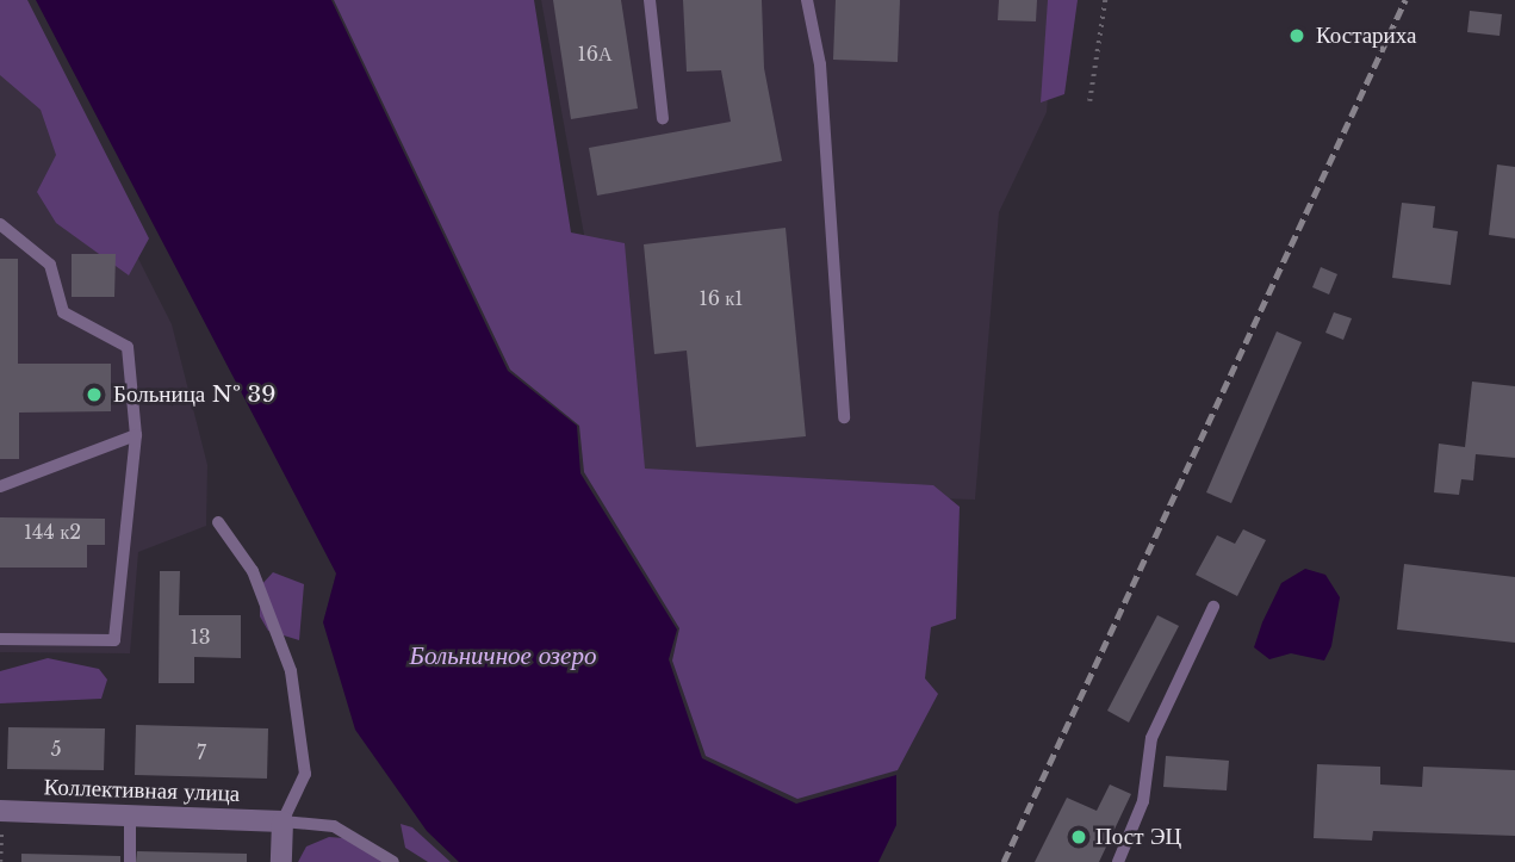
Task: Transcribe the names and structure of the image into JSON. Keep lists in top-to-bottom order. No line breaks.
{"streets":{"street":["Коллективная улица"]},"water":["Больничное озеро"],"places":["Костариха","Больница № 39","Пост ЭЦ"],"house_numbers":["16А","16 к1","144 к2","13","5","7"]}
